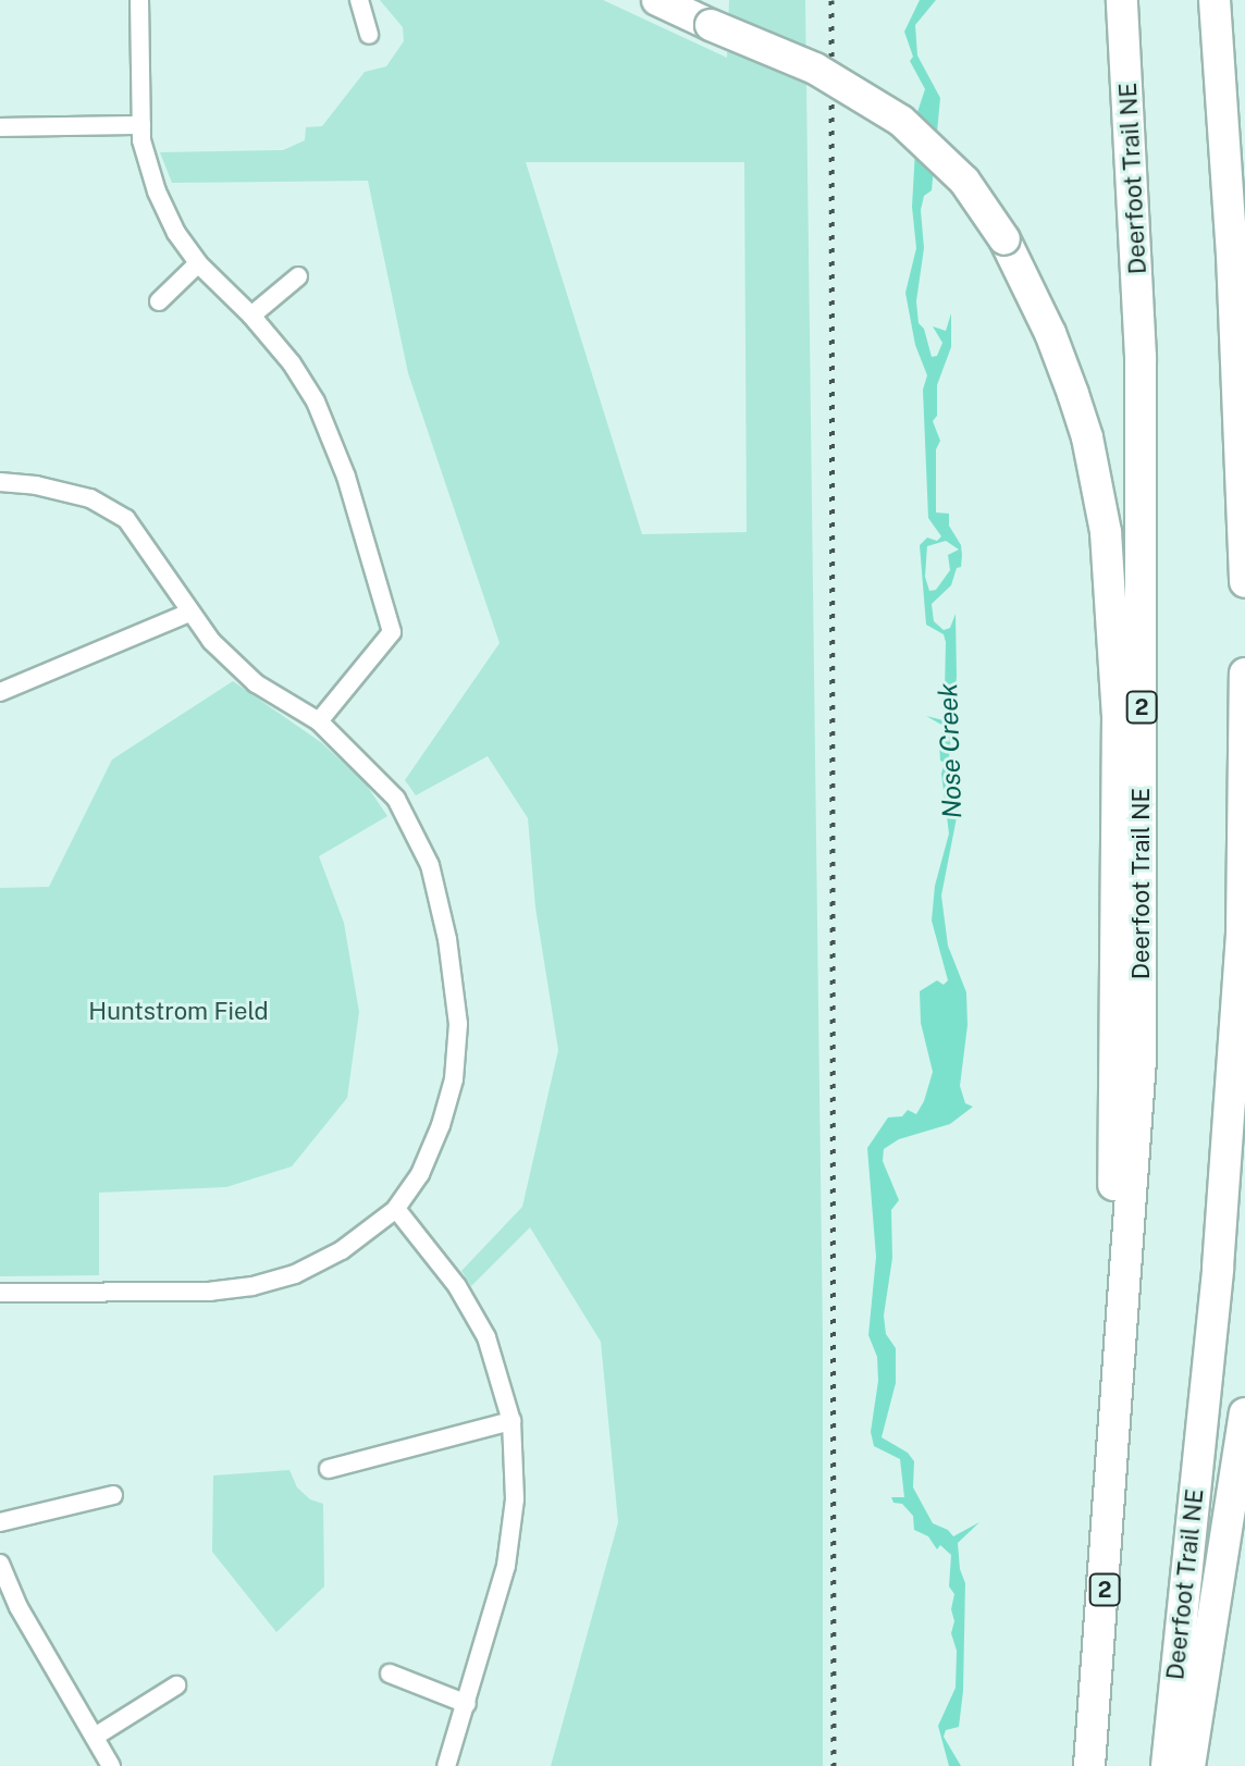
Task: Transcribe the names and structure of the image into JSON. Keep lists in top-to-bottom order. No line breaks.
{"streets":{"highway":["Deerfoot Trail NE","2"]},"water":["Nose Creek"],"parks":["Huntstrom Field"]}
